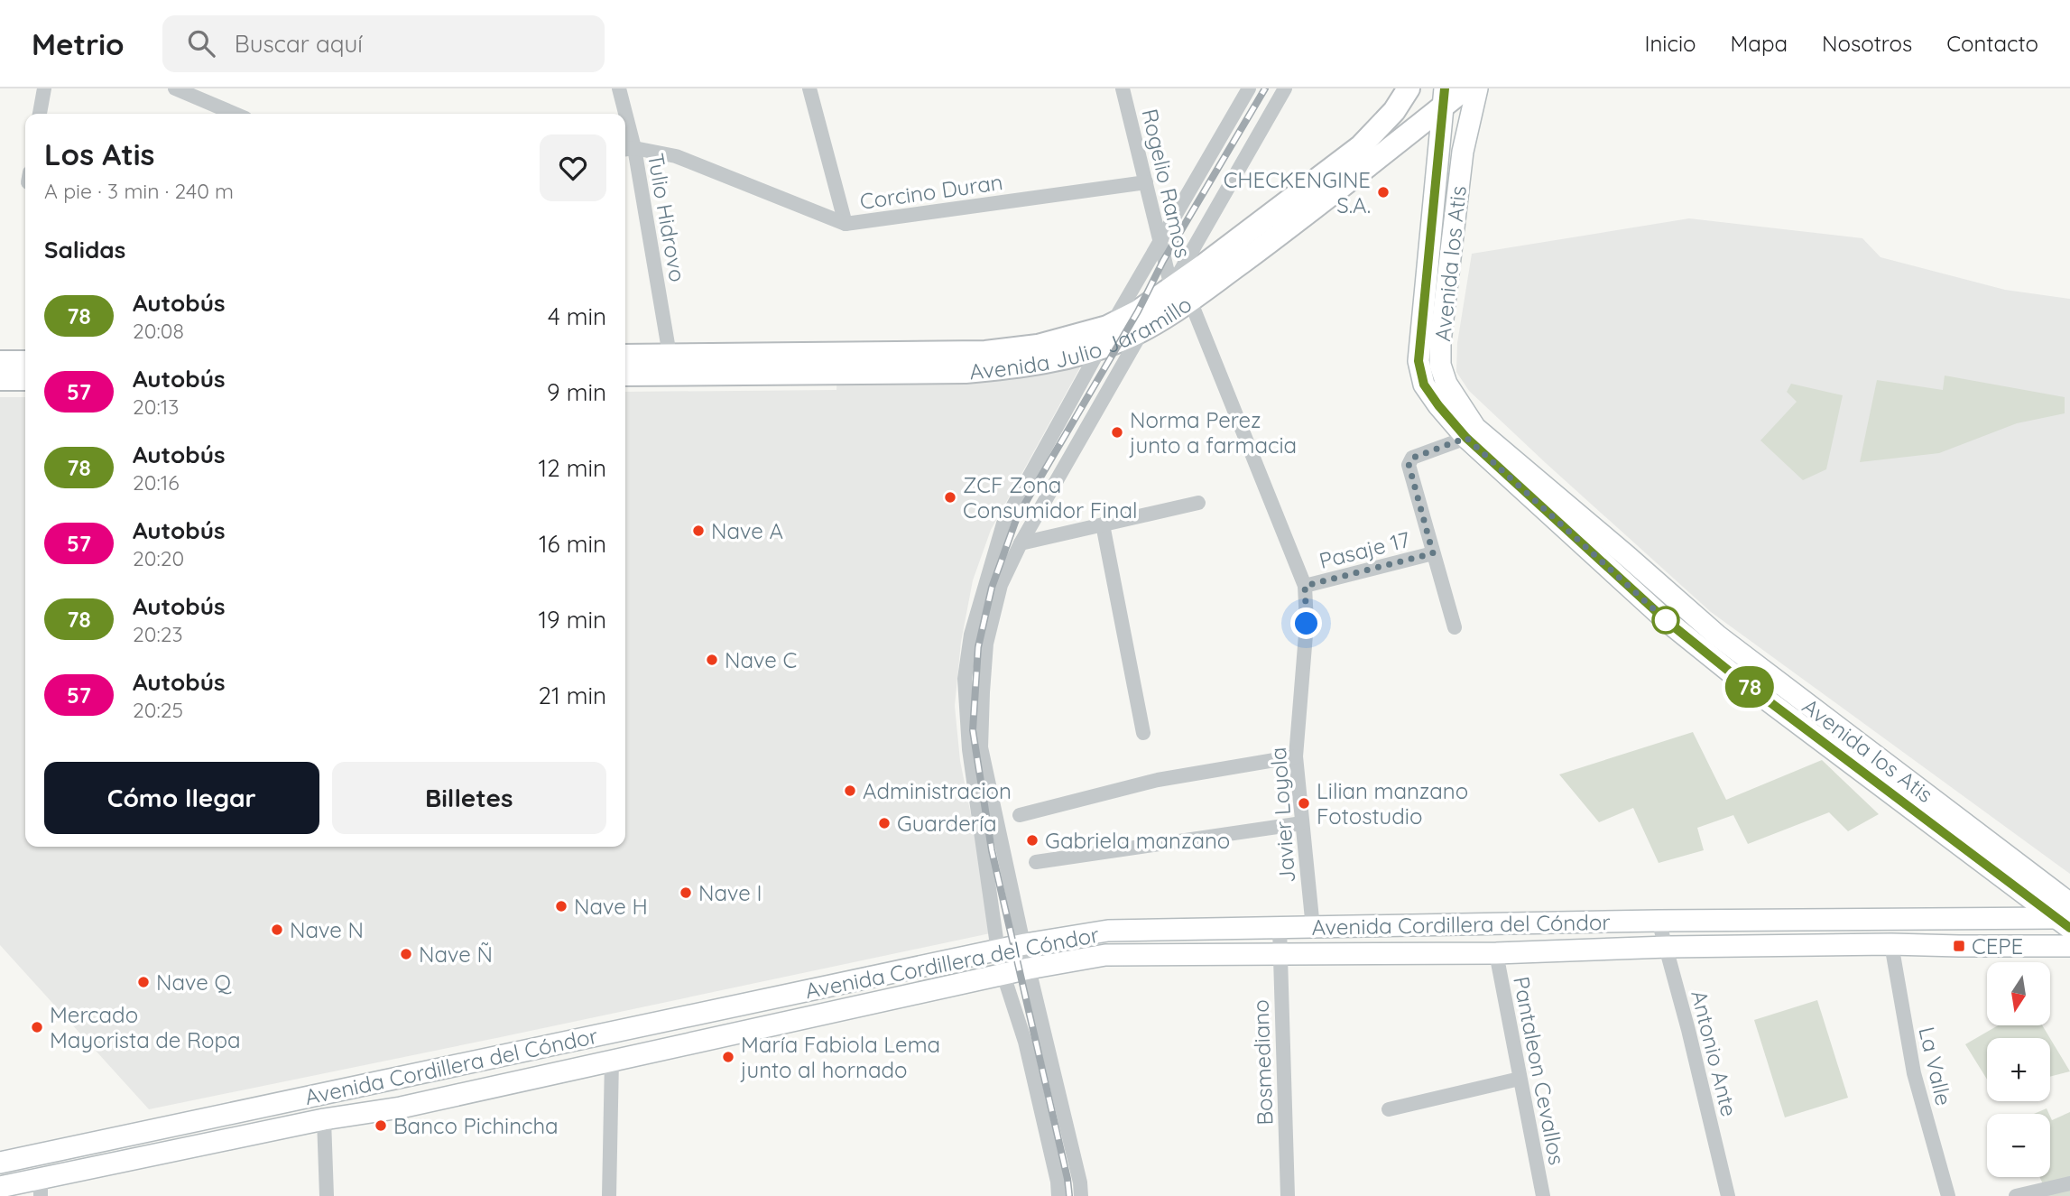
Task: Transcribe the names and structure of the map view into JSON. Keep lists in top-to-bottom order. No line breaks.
{"streets":{"main road":["Avenida Julio Jaramillo"],"street":["Rogelio Ramos","Corcino Duran","Tulio Hidrovo","Avenida los Atis","Pasaje 17","Javier Loyola","Avenida Cordillera del Cóndor","Antonio Ante","Bosmediano","La Valle","Pantaleon Cevallos"]},"crossings":[["Rogelio Ramos","Corcino Duran"],["Rogelio Ramos","Avenida Julio Jaramillo"],["Corcino Duran","Tulio Hidrovo"],["Tulio Hidrovo","Avenida Julio Jaramillo"],["Avenida los Atis","Avenida Julio Jaramillo"],["Avenida los Atis","Avenida Cordillera del Cóndor"],["Avenida Julio Jaramillo","Javier Loyola"],["Pasaje 17","Javier Loyola"],["Javier Loyola","Avenida Cordillera del Cóndor"],["Avenida Cordillera del Cóndor","Antonio Ante"],["Avenida Cordillera del Cóndor","Bosmediano"],["Avenida Cordillera del Cóndor","La Valle"],["Avenida Cordillera del Cóndor","Pantaleon Cevallos"]],"places":{"other":["CHECKENGINE S.A.","Norma Perez junto a farmacia","ZCF Zona Consumidor Final","Nave A","Nave C","Administracion","Lilian manzano Fotostudio","Guardería","Gabriela manzano","Nave I","Nave H","Nave N","Nave Ñ","Nave Q","Mercado Mayorista de Ropa","María Fabiola Lema junto al hornado","Banco Pichincha"],"transit":["CEPE"]},"lines":["bus line 78"],"north":"bottom","page":{"header":"Metrio","search":"Buscar aquí","nav":["Inicio","Mapa","Nosotros","Contacto"],"on_map":"78","heading":[["Los Atis","A pie · 3 min · 240 m"],"Salidas"],"list":[{"mark":"78","name":"Autobús","note":"20:08","value":"4 min"},{"mark":"57","name":"Autobús","note":"20:13","value":"9 min"},{"mark":"78","name":"Autobús","note":"20:16","value":"12 min"},{"mark":"57","name":"Autobús","note":"20:20","value":"16 min"},{"mark":"78","name":"Autobús","note":"20:23","value":"19 min"},{"mark":"57","name":"Autobús","note":"20:25","value":"21 min"}],"buttons":["Cómo llegar","Billetes"],"map_buttons":["+","−"]}}
